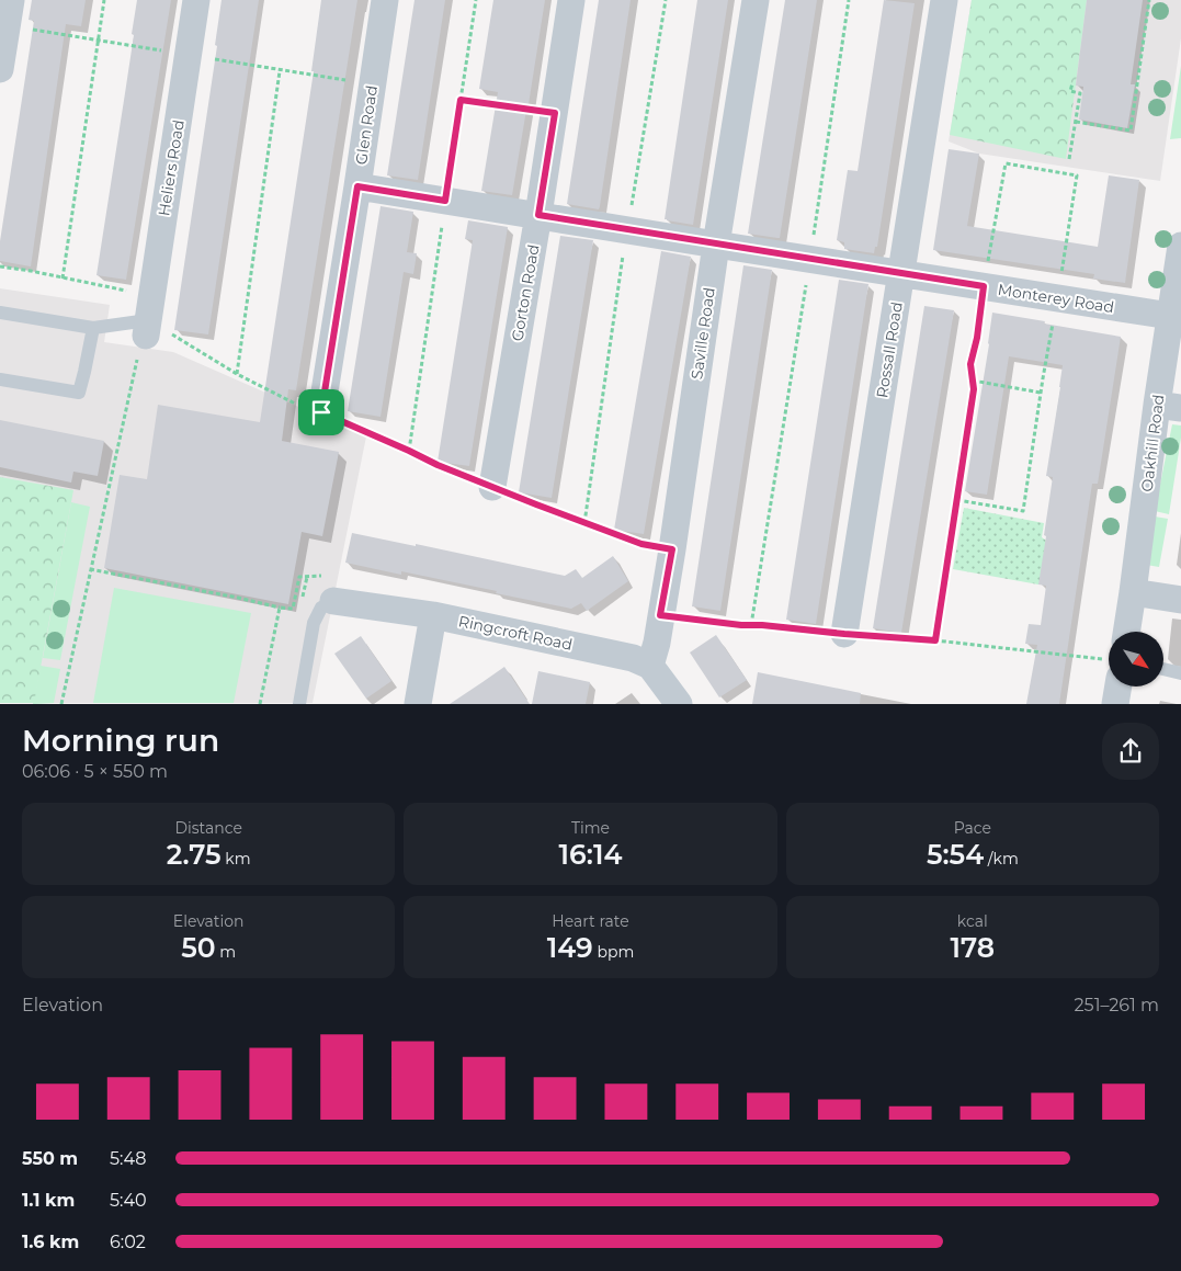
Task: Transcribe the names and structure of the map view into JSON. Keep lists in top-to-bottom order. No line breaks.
{"streets":{"street":["Glen Road","Heliers Road","Gorton Road","Monterey Road","Saville Road","Rossall Road","Oakhill Road","Ringcroft Road"]},"crossings":[["Glen Road","Monterey Road"],["Gorton Road","Monterey Road"],["Monterey Road","Saville Road"],["Monterey Road","Rossall Road"],["Monterey Road","Oakhill Road"],["Saville Road","Ringcroft Road"]],"north":"bottom right","page":{"heading":["Morning run","06:06 · 5 × 550 m"],"stats":[["Distance","2.75 km"],["Time","16:14"],["Pace","5:54 /km"],["Elevation","50 m"],["Heart rate","149 bpm"],["kcal","178"]],"chart":["Elevation","251–261 m"],"list":[{"name":"550 m","note":"5:48"},{"name":"1.1 km","note":"5:40"},{"name":"1.6 km","note":"6:02"}]}}
